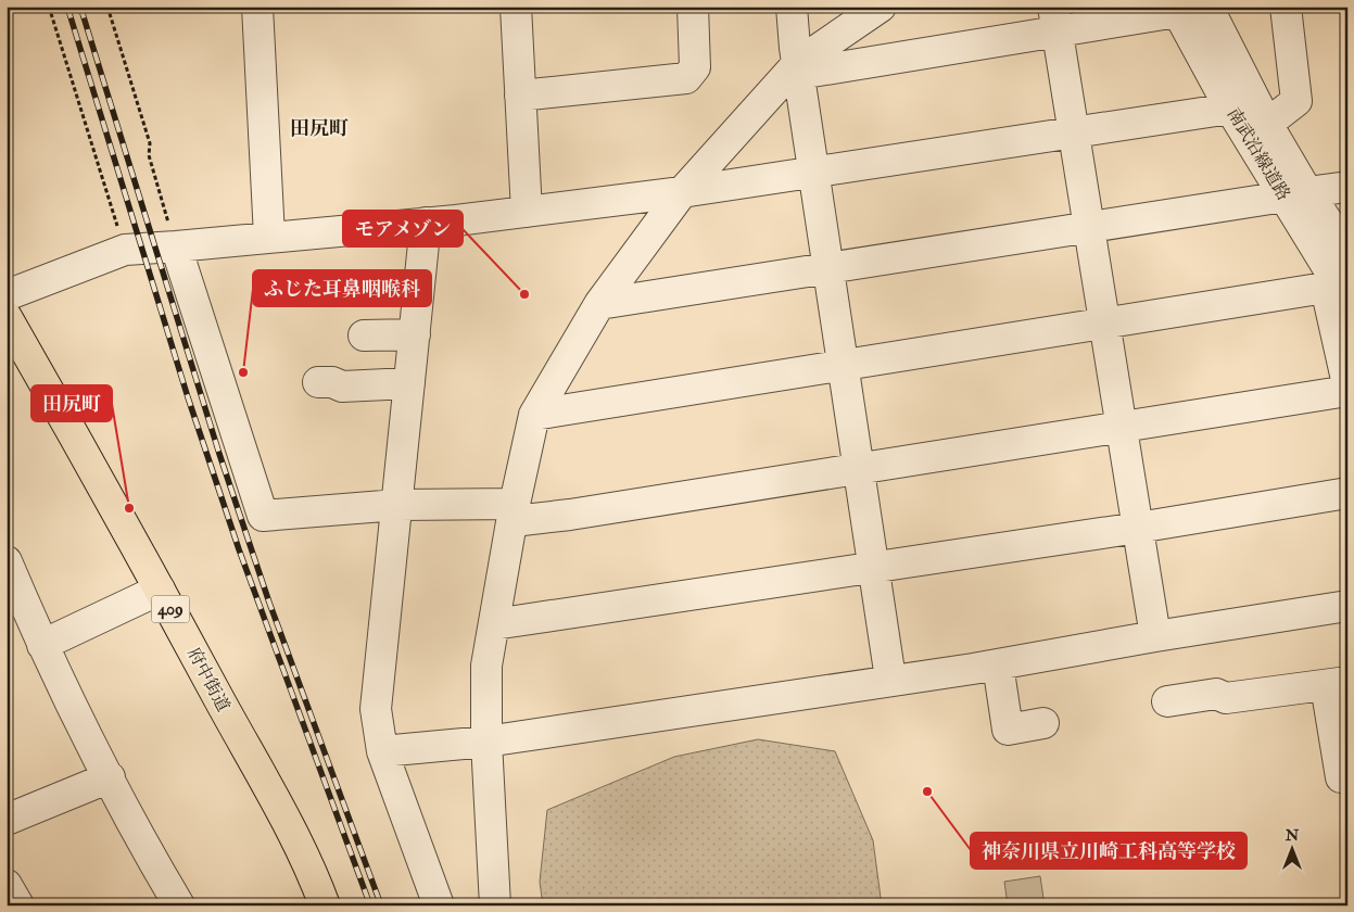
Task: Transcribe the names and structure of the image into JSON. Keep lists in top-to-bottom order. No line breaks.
{"streets":{"highway":["409","府中街道"],"street":["南武沿線道路"]},"districts":["田尻町"],"places":["モアメゾン","ふじた耳鼻咽喉科","田尻町","神奈川県立川崎工科高等学校"],"north":"top"}
